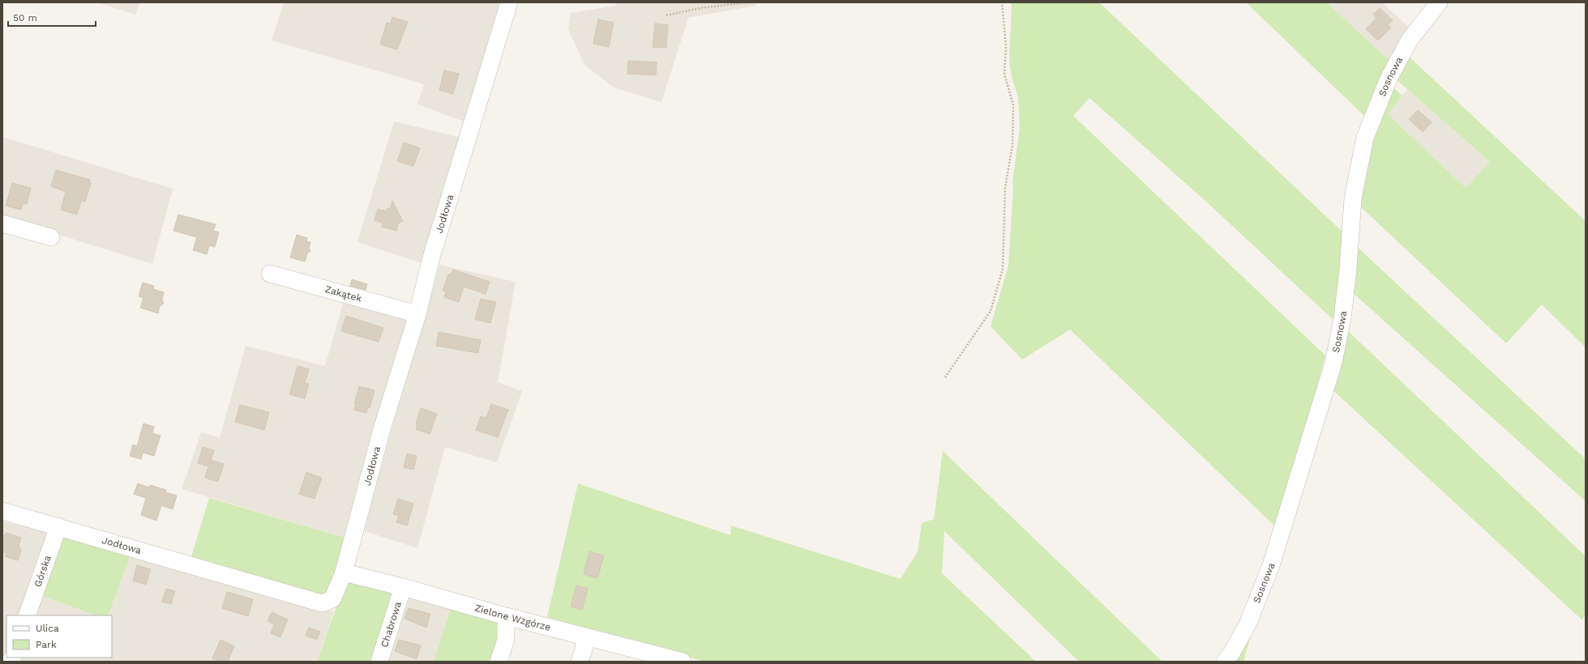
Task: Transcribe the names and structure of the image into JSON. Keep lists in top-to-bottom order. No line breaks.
{"streets":{"street":["Sosnowa","Jodłowa","Zakątek","Górska","Zielone Wzgórze","Chabrowa"]},"crossings":[["Jodłowa","Zakątek"],["Jodłowa","Górska"],["Jodłowa","Zielone Wzgórze"],["Zielone Wzgórze","Chabrowa"]],"legend":["Ulica","Park"],"scale_bar":"50 m"}
